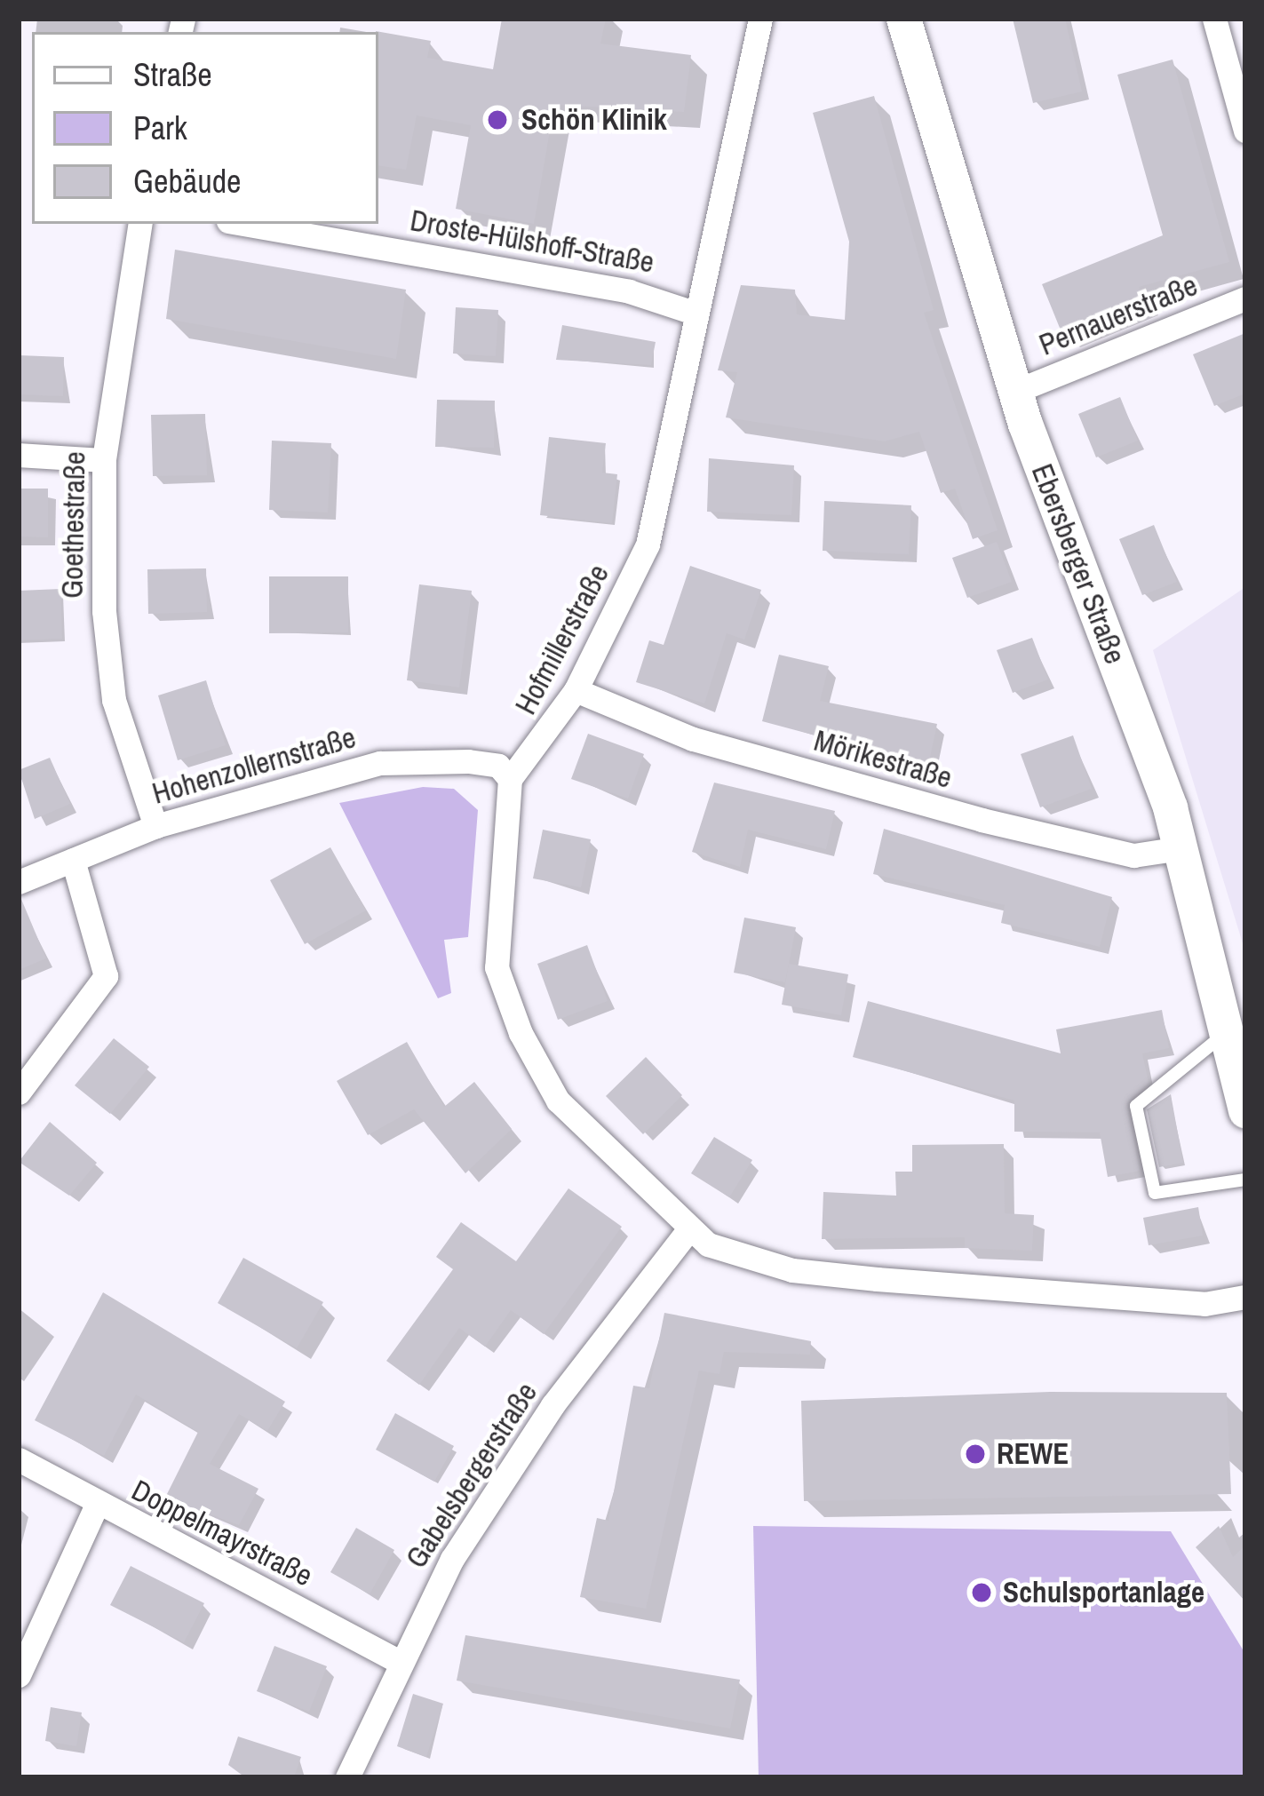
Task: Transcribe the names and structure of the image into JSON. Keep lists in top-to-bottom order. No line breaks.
{"streets":{"street":["Droste-Hülshoff-Straße","Pernauerstraße","Goethestraße","Ebersberger Straße","Hofmillerstraße","Mörikestraße","Hohenzollernstraße","Gabelsbergerstraße","Doppelmayrstraße"]},"crossings":[["Droste-Hülshoff-Straße","Hofmillerstraße"],["Pernauerstraße","Ebersberger Straße"],["Goethestraße","Hohenzollernstraße"],["Ebersberger Straße","Mörikestraße"],["Hofmillerstraße","Mörikestraße"],["Hofmillerstraße","Hohenzollernstraße"],["Gabelsbergerstraße","Doppelmayrstraße"]],"places":["Schön Klinik","REWE","Schulsportanlage"],"legend":["Straße","Park","Gebäude"]}
